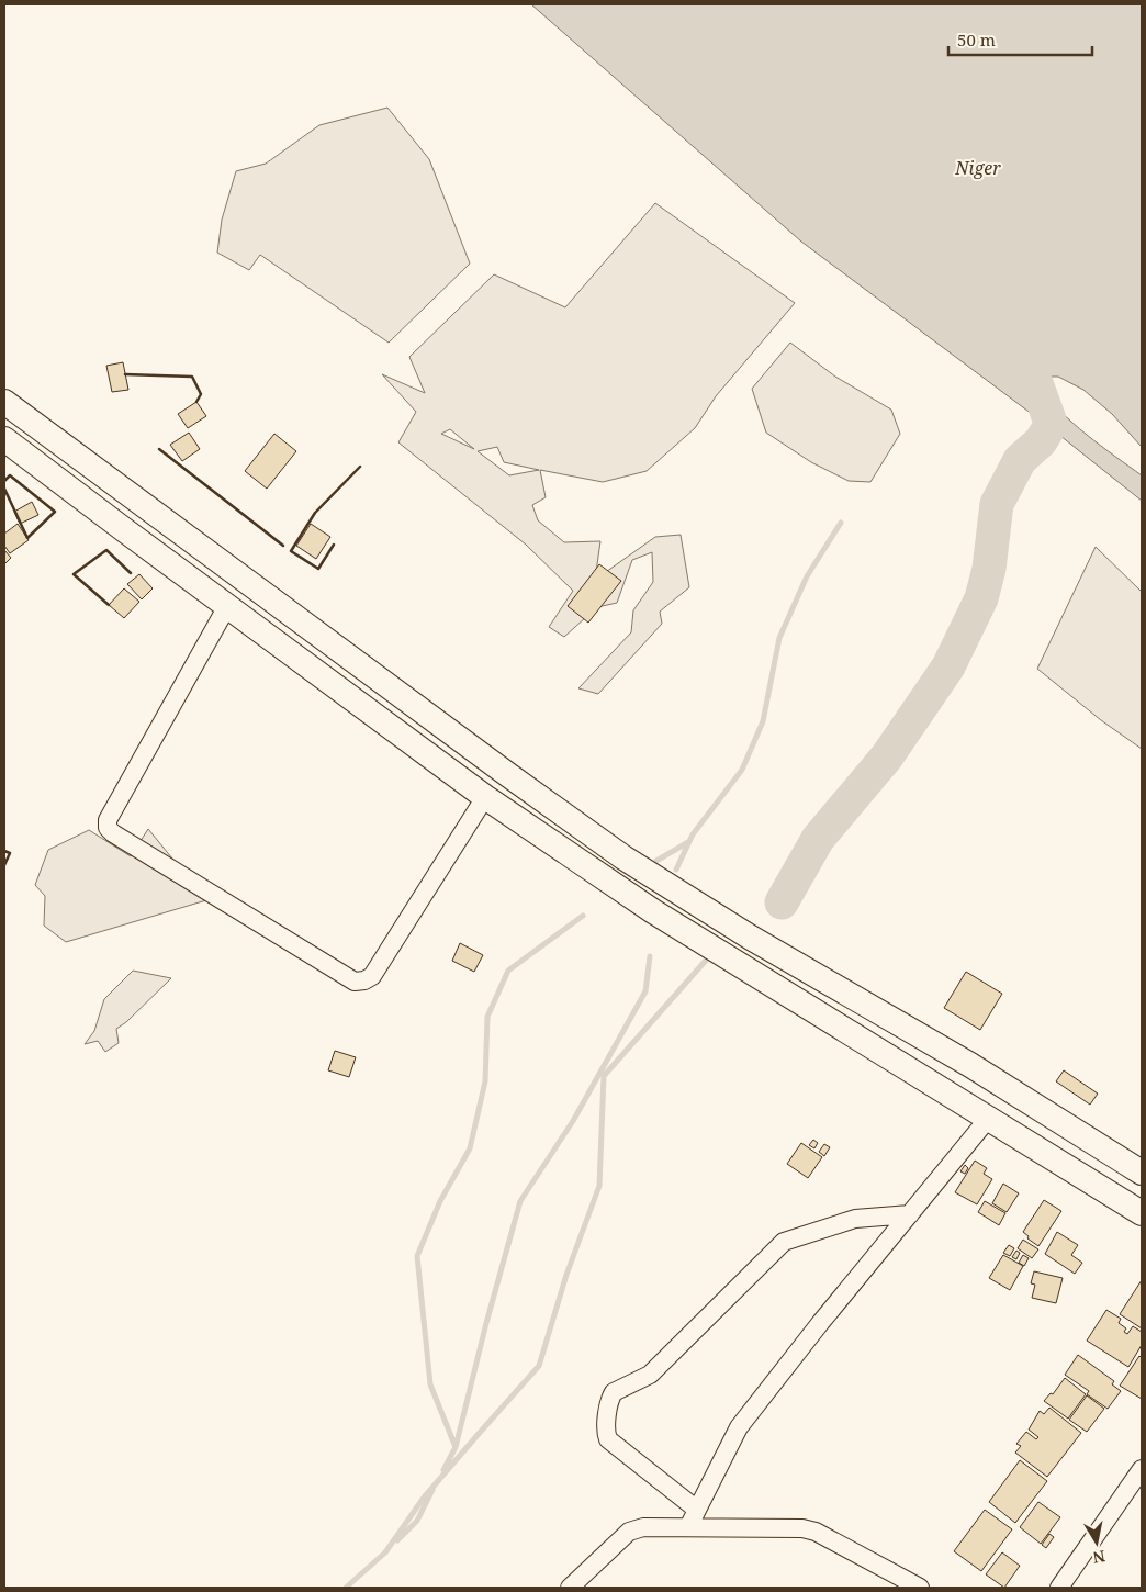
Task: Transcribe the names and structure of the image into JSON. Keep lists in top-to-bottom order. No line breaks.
{"water":["Niger"],"scale_bar":"50 m","north":"bottom"}
